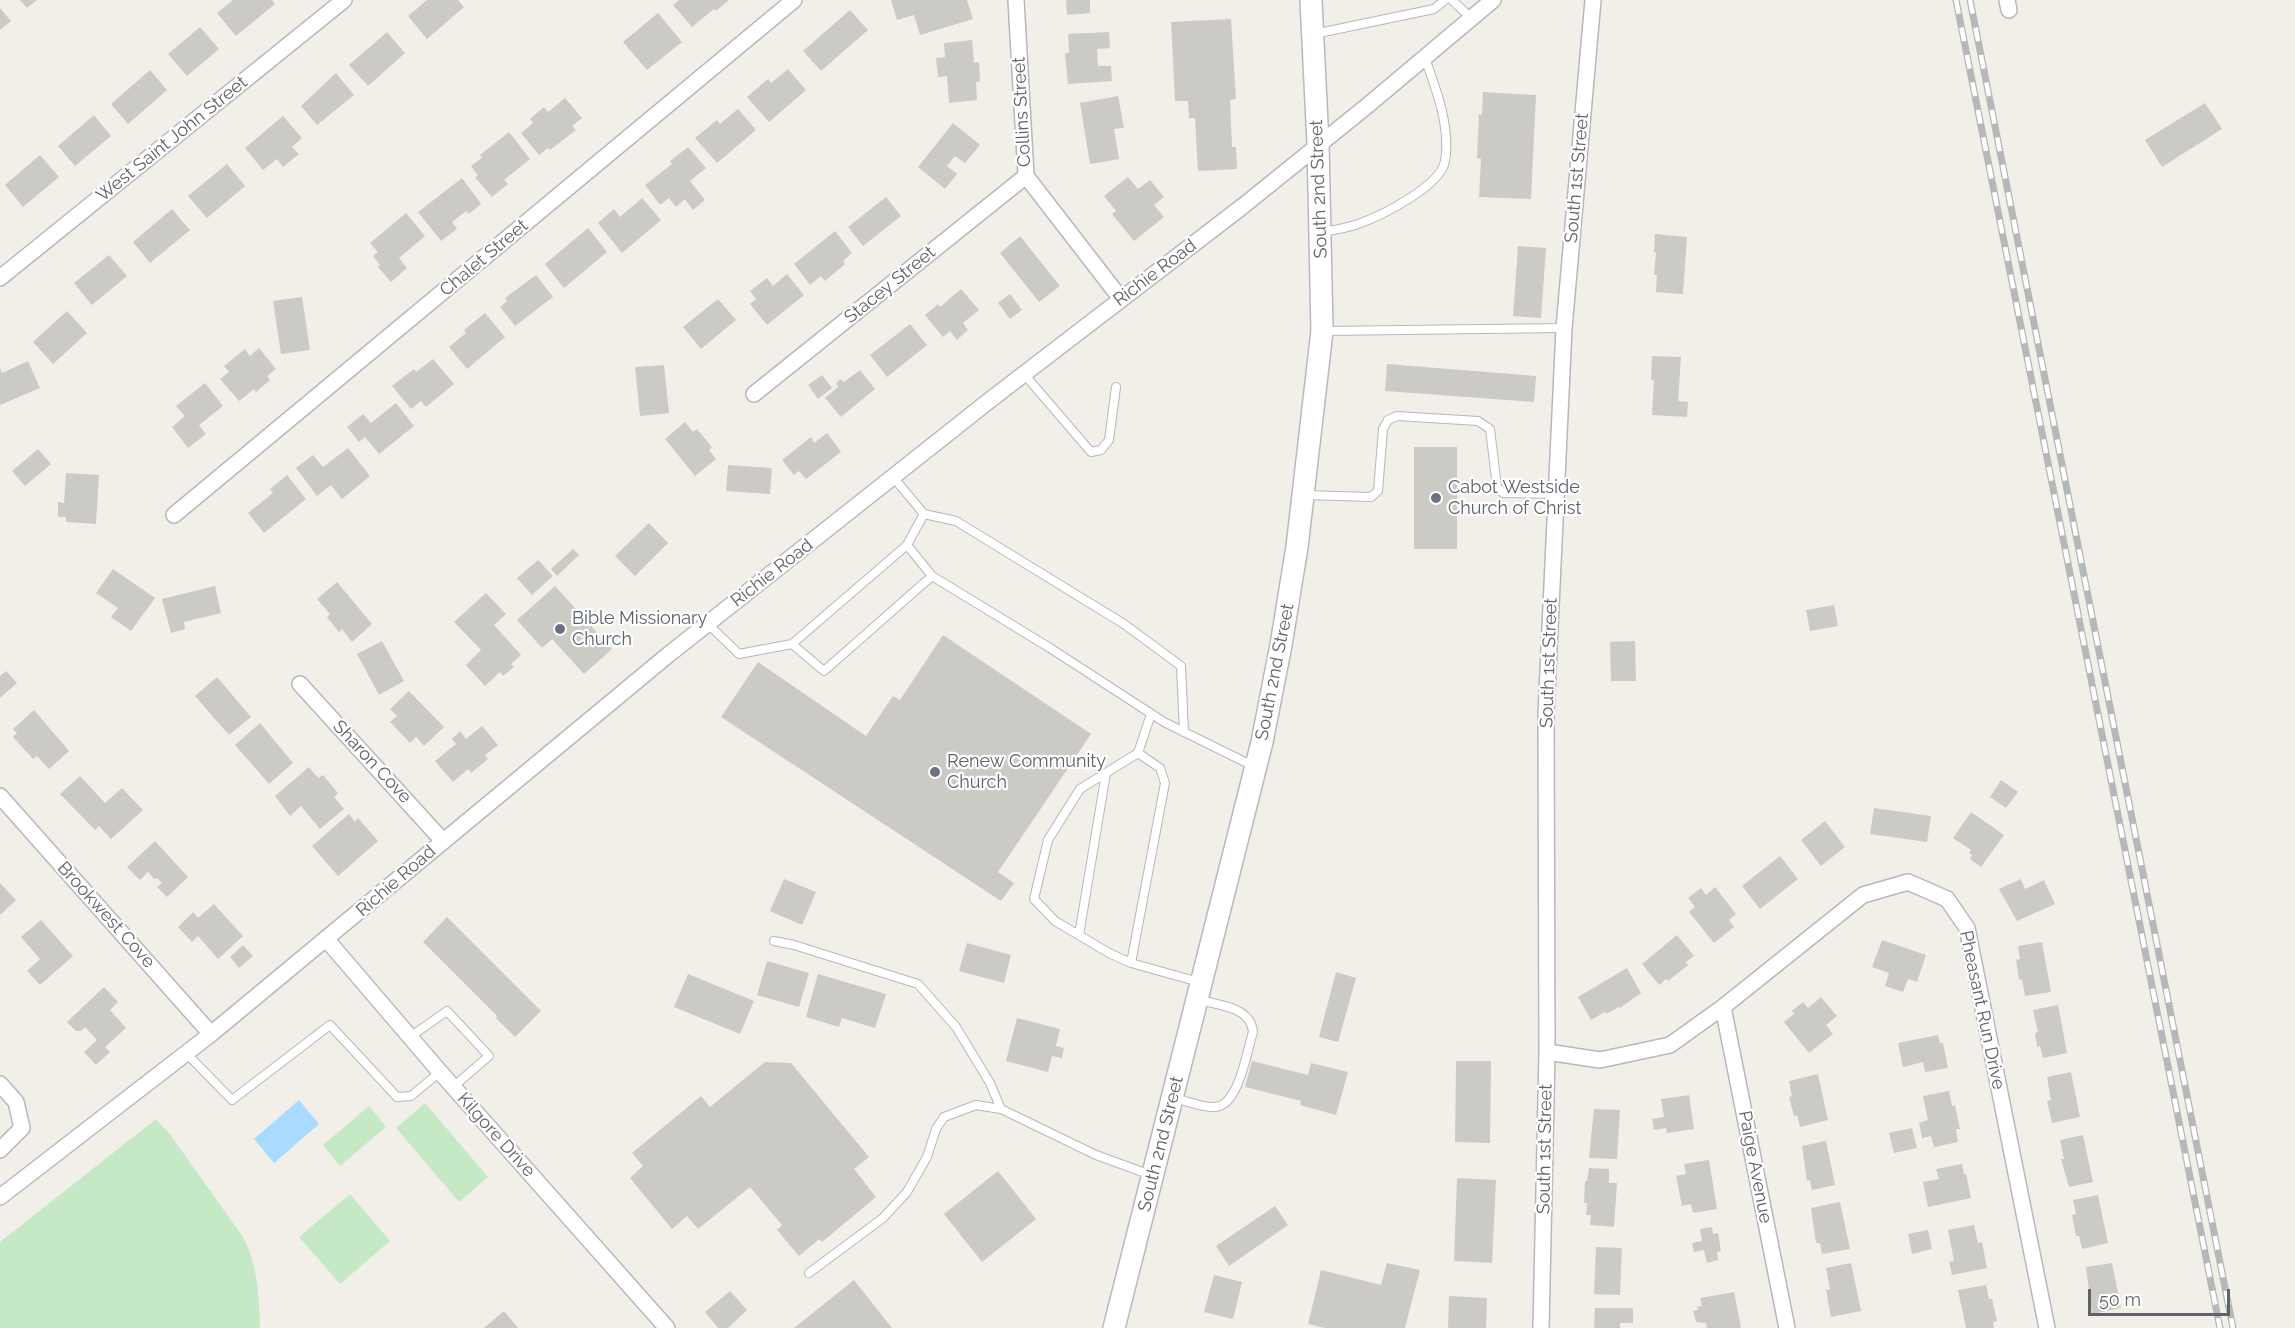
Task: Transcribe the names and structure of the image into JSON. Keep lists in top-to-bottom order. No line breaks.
{"streets":{"main road":["South 2nd Street"],"street":["Collins Street","West Saint John Street","South 1st Street","Chalet Street","Richie Road","Stacey Street","Sharon Cove","Brookwest Cove","Pheasant Run Drive","Kilgore Drive","Paige Avenue"]},"crossings":[["Collins Street","Richie Road"],["Collins Street","Stacey Street"],["South 1st Street","Pheasant Run Drive"],["South 2nd Street","Richie Road"],["Richie Road","Sharon Cove"],["Richie Road","Brookwest Cove"],["Richie Road","Kilgore Drive"],["Pheasant Run Drive","Paige Avenue"]],"places":["Cabot Westside Church of Christ","Bible Missionary Church","Renew Community Church"],"scale_bar":"50 m"}
